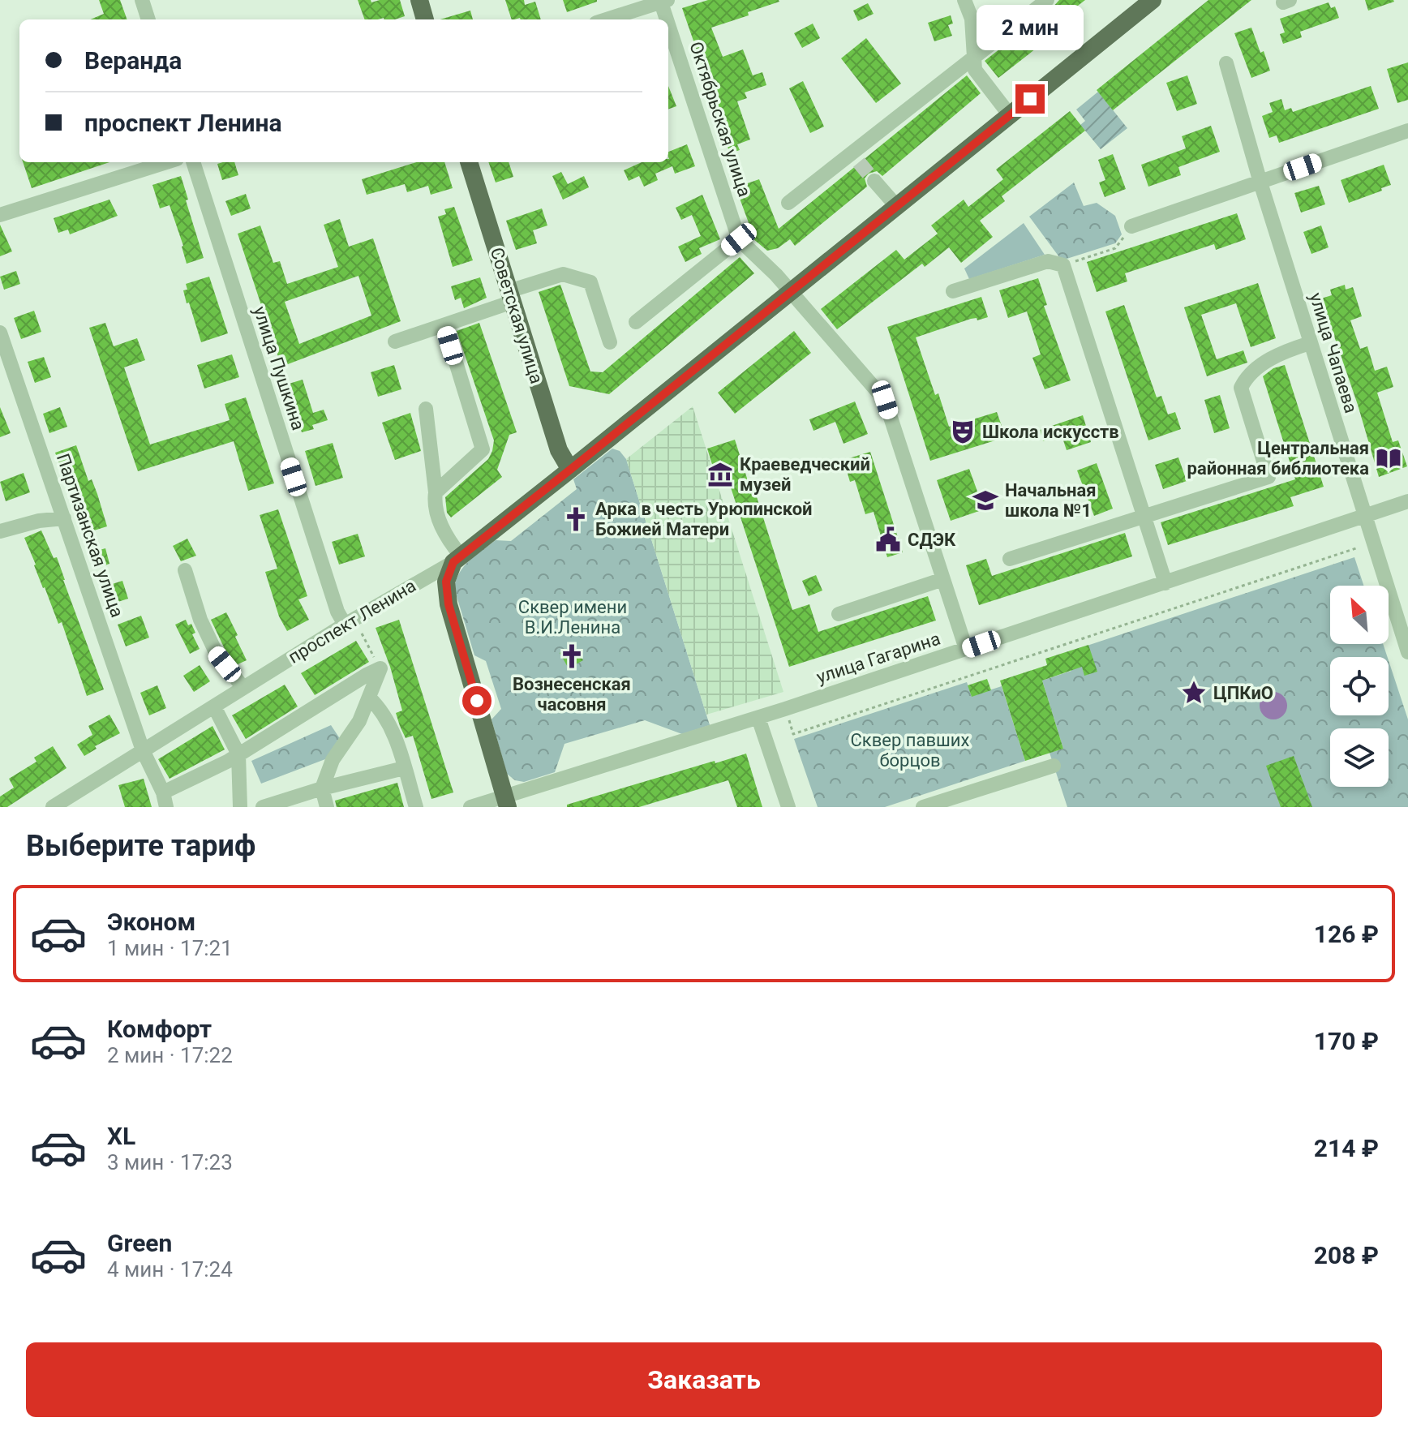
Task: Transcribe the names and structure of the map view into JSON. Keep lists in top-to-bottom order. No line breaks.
{"streets":{"main road":["Советская улица","проспект Ленина"],"street":["Октябрьская улица","улица Чапаева","улица Пушкина","Партизанская улица","улица Гагарина"]},"crossings":[["Октябрьская улица","проспект Ленина"],["Октябрьская улица","улица Гагарина"],["Советская улица","проспект Ленина"],["улица Чапаева","улица Гагарина"],["улица Пушкина","проспект Ленина"],["Партизанская улица","проспект Ленина"]],"parks":["Сквер имени В.И.Ленина","Сквер павших борцов"],"places":{"theatre":["Школа искусств"],"library":["Центральная районная библиотека"],"museum":["Краеведческий музей"],"school or university":["Начальная школа №1"],"church":["Арка в честь Урюпинской Божией Матери","Вознесенская часовня"],"public building":["СДЭК"],"place":["ЦПКиО"]},"north":"top left","page":{"bubble":"2 мин","banner":["Веранда","проспект Ленина"],"heading":"Выберите тариф","list":[{"name":"Эконом","note":"1 мин · 17:21","value":"126 ₽"},{"name":"Комфорт","note":"2 мин · 17:22","value":"170 ₽"},{"name":"XL","note":"3 мин · 17:23","value":"214 ₽"},{"name":"Green","note":"4 мин · 17:24","value":"208 ₽"}],"buttons":"Заказать"}}
